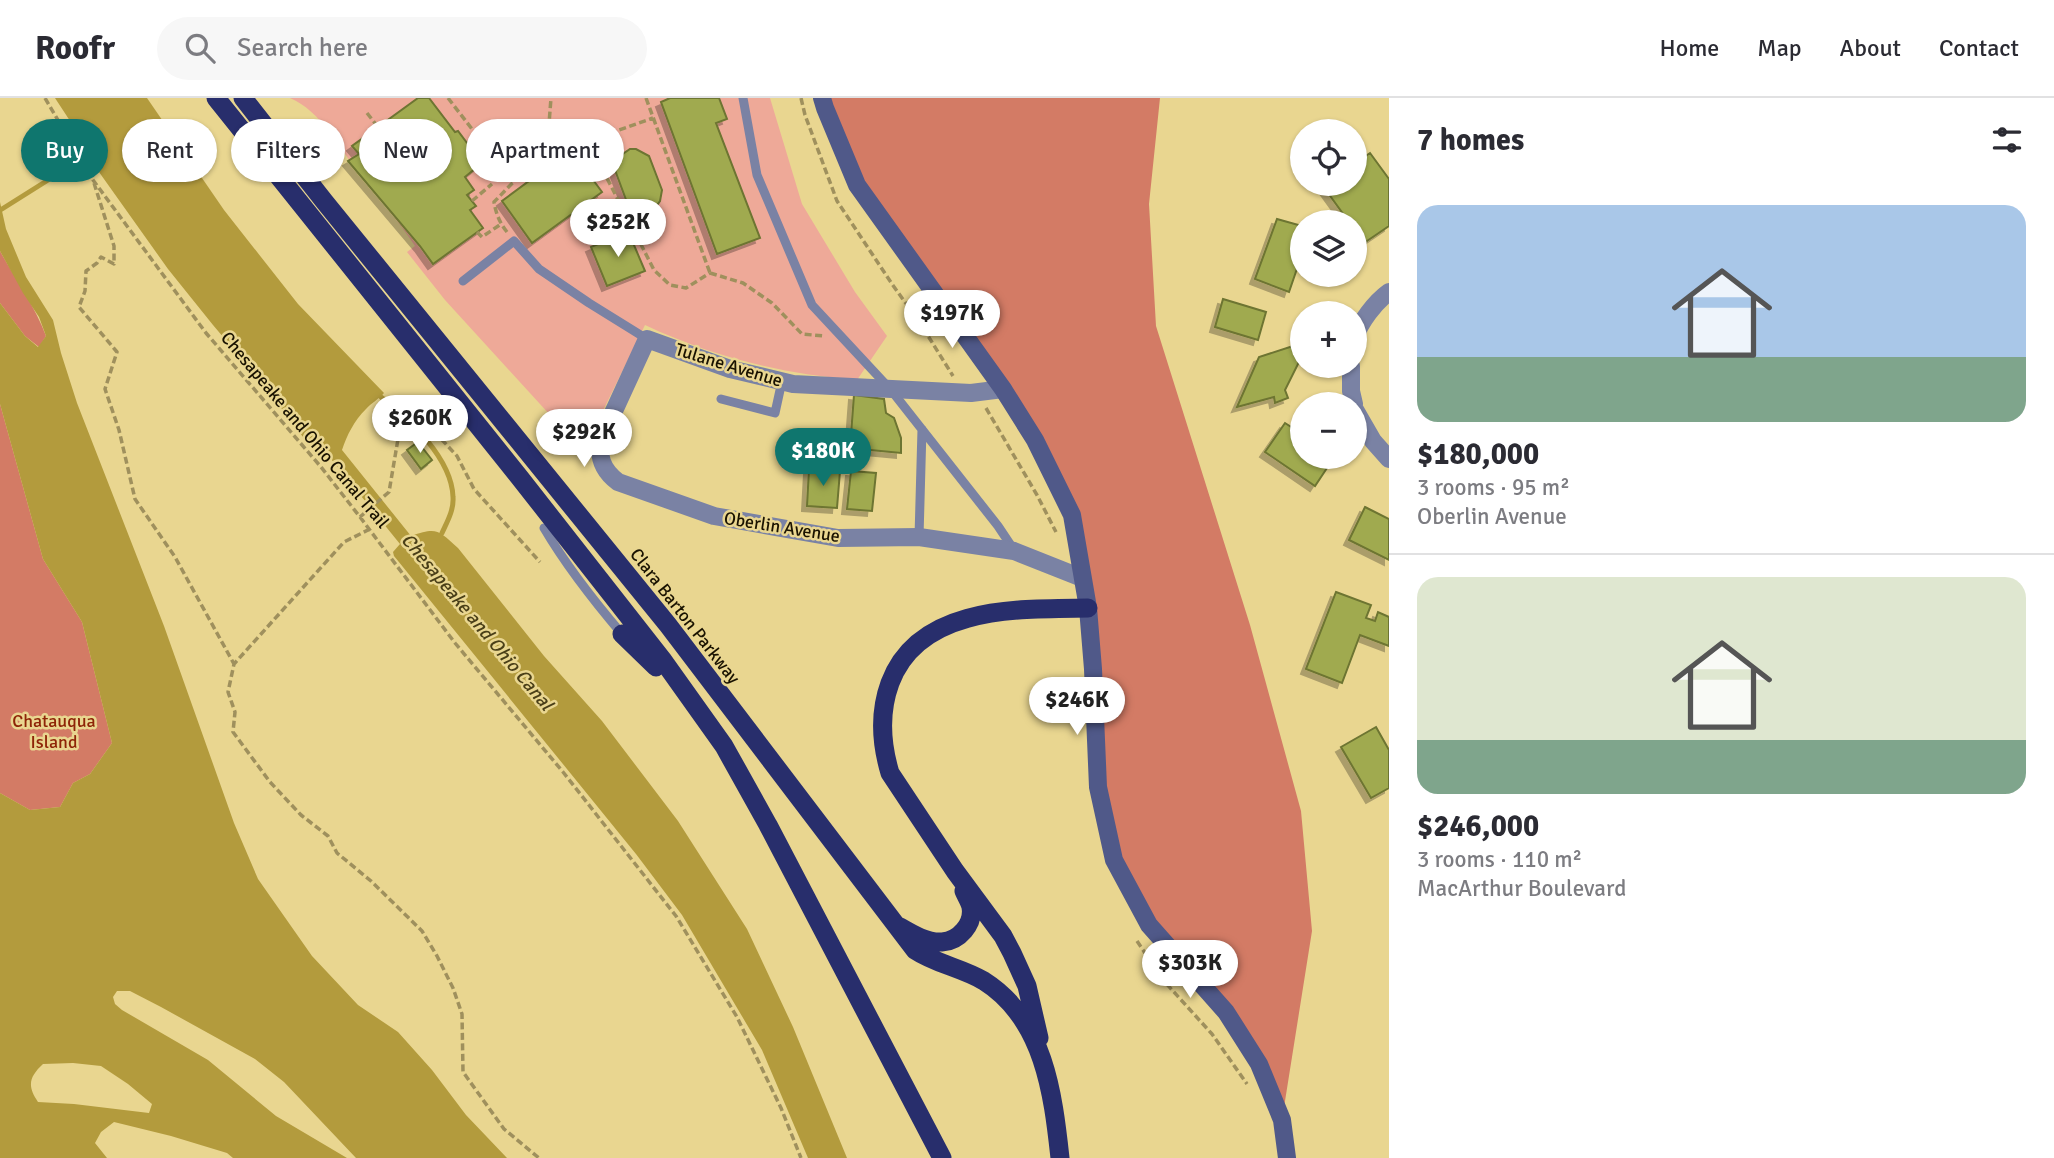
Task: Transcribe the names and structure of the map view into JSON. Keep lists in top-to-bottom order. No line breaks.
{"streets":{"highway":["Clara Barton Parkway"],"street":["Tulane Avenue","Oberlin Avenue"],"path":["Chesapeake and Ohio Canal Trail"]},"crossings":[["Tulane Avenue","Oberlin Avenue"]],"water":["Chesapeake and Ohio Canal"],"parks":["Chatauqua Island"],"page":{"header":"Roofr","search":"Search here","nav":["Home","Map","About","Contact"],"heading":"7 homes","map_buttons":["+","−"],"chip":["Buy","Rent","Filters","New","Apartment"],"list":[{"name":"$180,000","note":"3 rooms · 95 m² · Oberlin Avenue"},{"name":"$246,000","note":"3 rooms · 110 m² · MacArthur Boulevard"}],"price":["$252K","$197K","$260K","$292K","$180K","$246K","$303K"]}}
